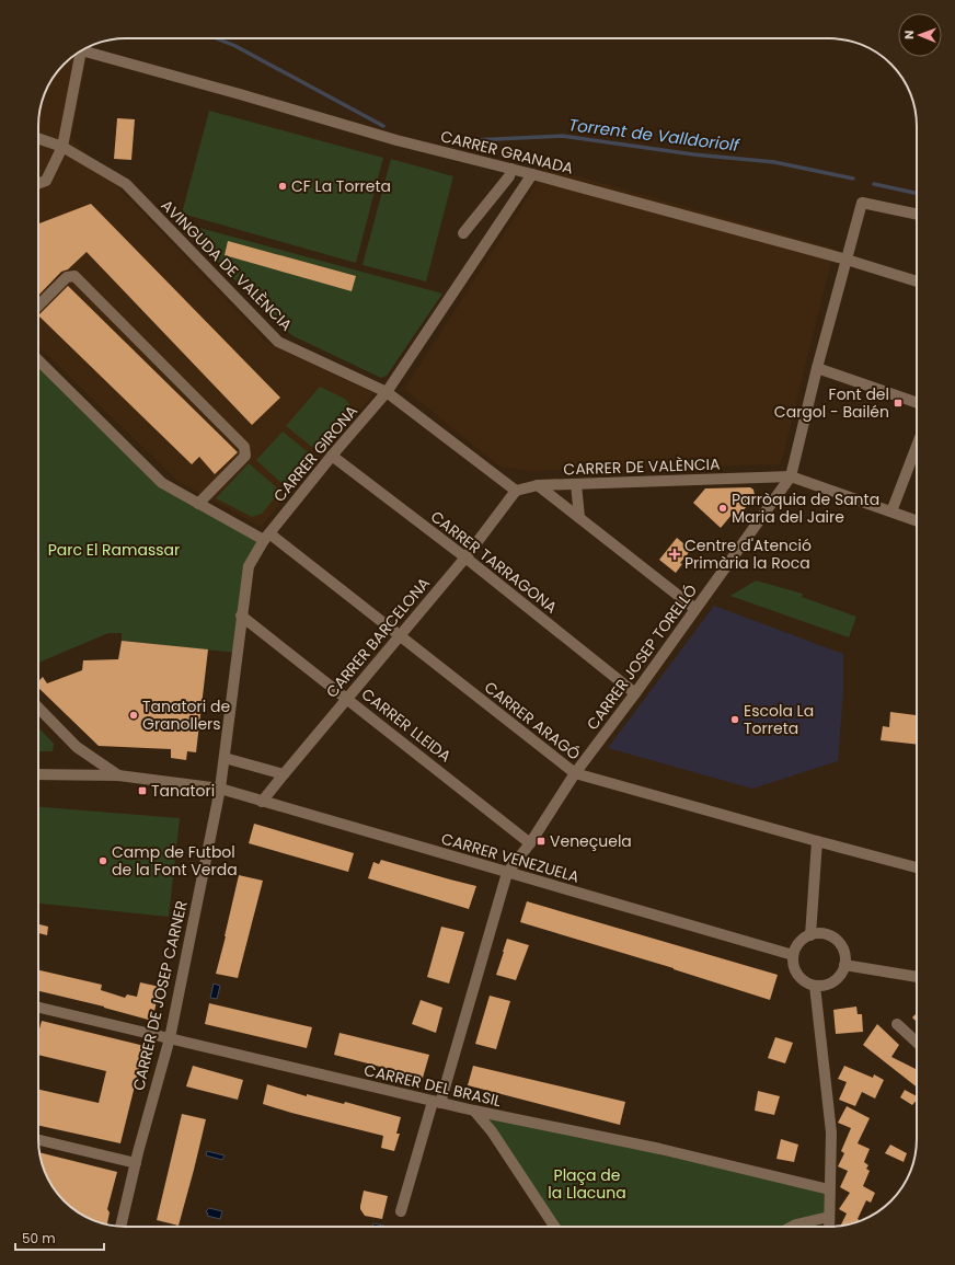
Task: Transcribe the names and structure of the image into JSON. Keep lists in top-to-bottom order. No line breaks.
{"streets":{"street":["CARRER GRANADA","AVINGUDA DE VALÈNCIA","CARRER GIRONA","CARRER DE VALÈNCIA","CARRER TARRAGONA","CARRER BARCELONA","CARRER JOSEP TORELLÓ","CARRER ARAGÓ","CARRER LLEIDA","CARRER VENEZUELA","CARRER DE JOSEP CARNER","CARRER DEL BRASIL"]},"crossings":[["CARRER GRANADA","CARRER GIRONA"],["CARRER GRANADA","CARRER JOSEP TORELLÓ"],["AVINGUDA DE VALÈNCIA","CARRER GIRONA"],["CARRER GIRONA","CARRER TARRAGONA"],["CARRER GIRONA","CARRER ARAGÓ"],["CARRER GIRONA","CARRER LLEIDA"],["CARRER GIRONA","CARRER VENEZUELA"],["CARRER GIRONA","CARRER DE JOSEP CARNER"],["CARRER DE VALÈNCIA","CARRER BARCELONA"],["CARRER DE VALÈNCIA","CARRER JOSEP TORELLÓ"],["CARRER TARRAGONA","CARRER BARCELONA"],["CARRER TARRAGONA","CARRER JOSEP TORELLÓ"],["CARRER BARCELONA","CARRER ARAGÓ"],["CARRER BARCELONA","CARRER LLEIDA"],["CARRER BARCELONA","CARRER VENEZUELA"],["CARRER JOSEP TORELLÓ","CARRER ARAGÓ"],["CARRER JOSEP TORELLÓ","CARRER LLEIDA"],["CARRER JOSEP TORELLÓ","CARRER VENEZUELA"],["CARRER VENEZUELA","CARRER DE JOSEP CARNER"],["CARRER DE JOSEP CARNER","CARRER DEL BRASIL"]],"water":["Torrent de Valldoriolf"],"parks":["Parc El Ramassar","Plaça de la Llacuna"],"places":{"other":["CF La Torreta","Parròquia de Santa Maria del Jaire","Tanatori de Granollers","Escola La Torreta","Camp de Futbol de la Font Verda"],"transit":["Font del Cargol - Bailén","Tanatori","Veneçuela"],"health":["Centre d'Atenció Primària la Roca"]},"scale_bar":"50 m","north":"left"}
